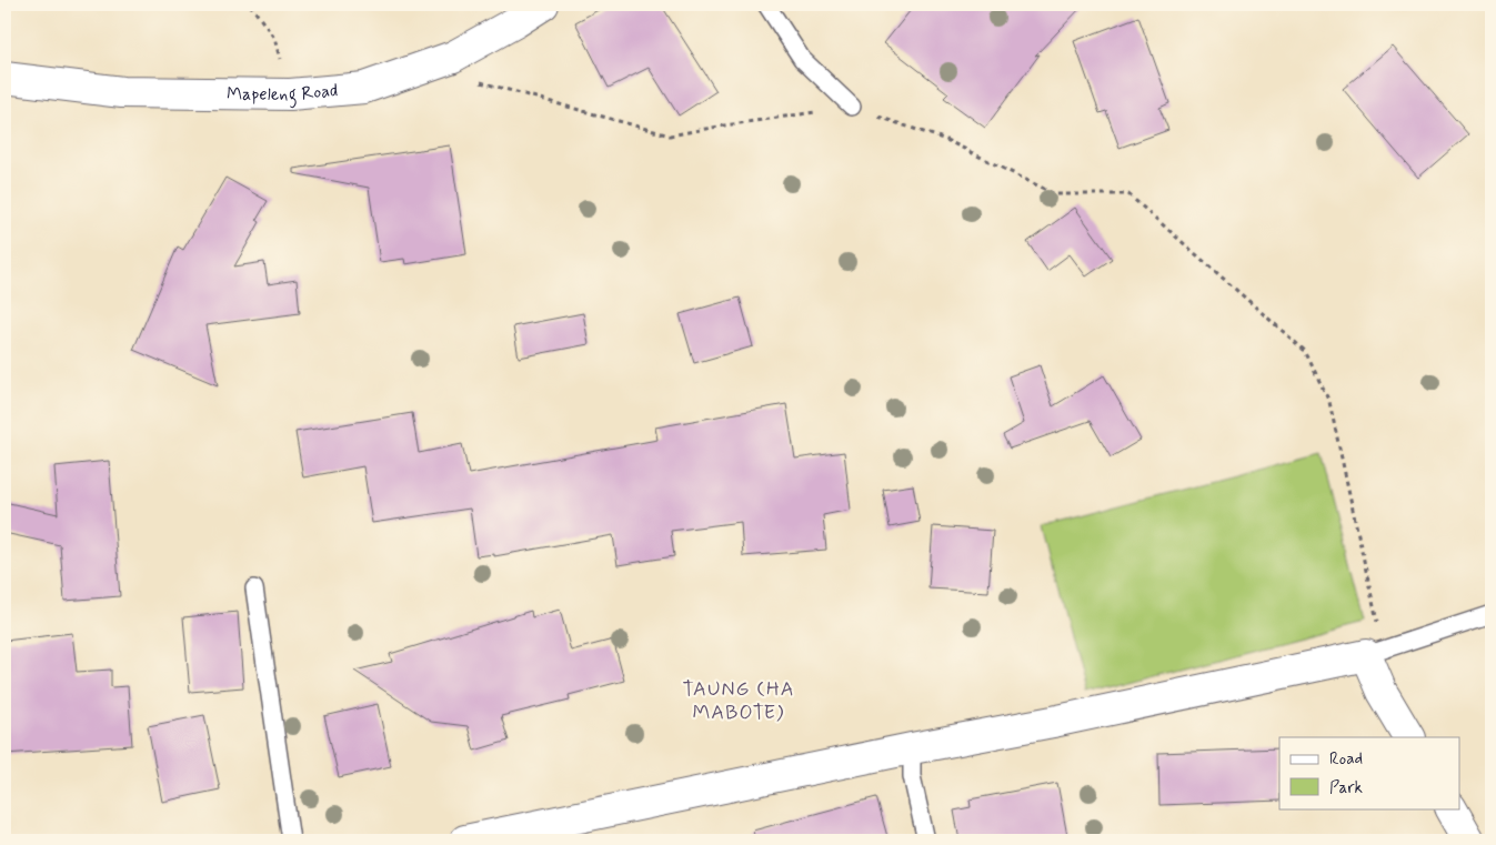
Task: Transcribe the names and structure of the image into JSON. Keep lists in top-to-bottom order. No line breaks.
{"streets":{"street":["Mapeleng Road"]},"districts":["TAUNG (HA MABOTE)"],"legend":["Road","Park"]}
